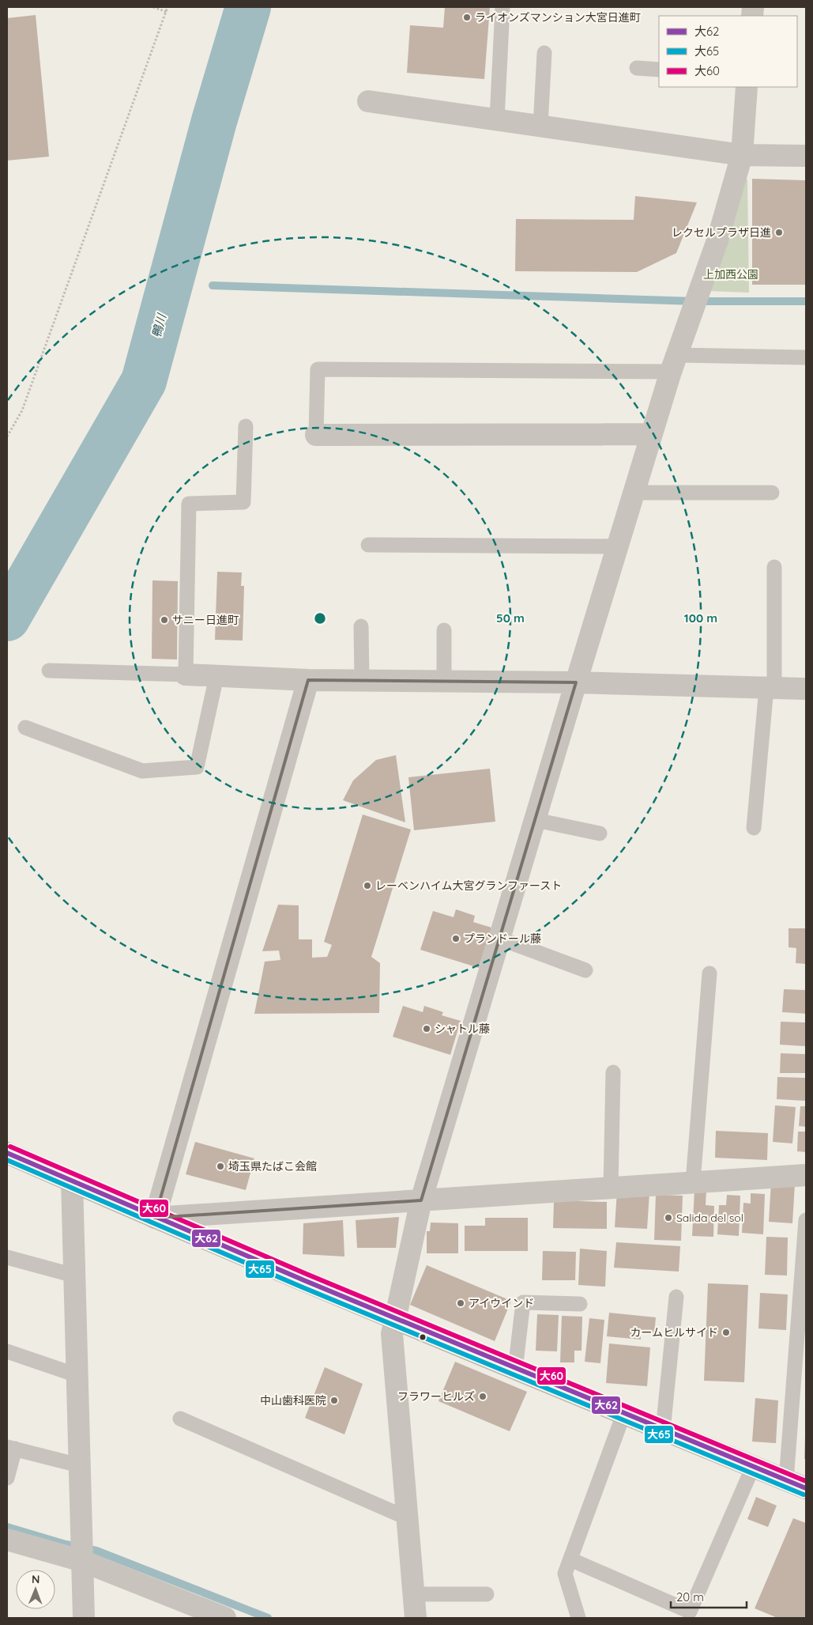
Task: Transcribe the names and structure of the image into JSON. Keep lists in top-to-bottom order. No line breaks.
{"water":["鴨川"],"parks":["上加西公園"],"places":["ライオンズマンション大宮日進町","レクセルプラザ日進","サニー日進町","レーベンハイム大宮グランファースト","プランドール藤","シャトル藤","埼玉県たばこ会館","Salida del sol","アイウインド","カームヒルサイド","フラワーヒルズ","中山歯科医院"],"lines":["transit line 大60","transit line 大62","transit line 大65"],"legend":["大62","大65","大60"],"scale_bar":"20 m","north":"top","rings":["50 m","100 m"]}
